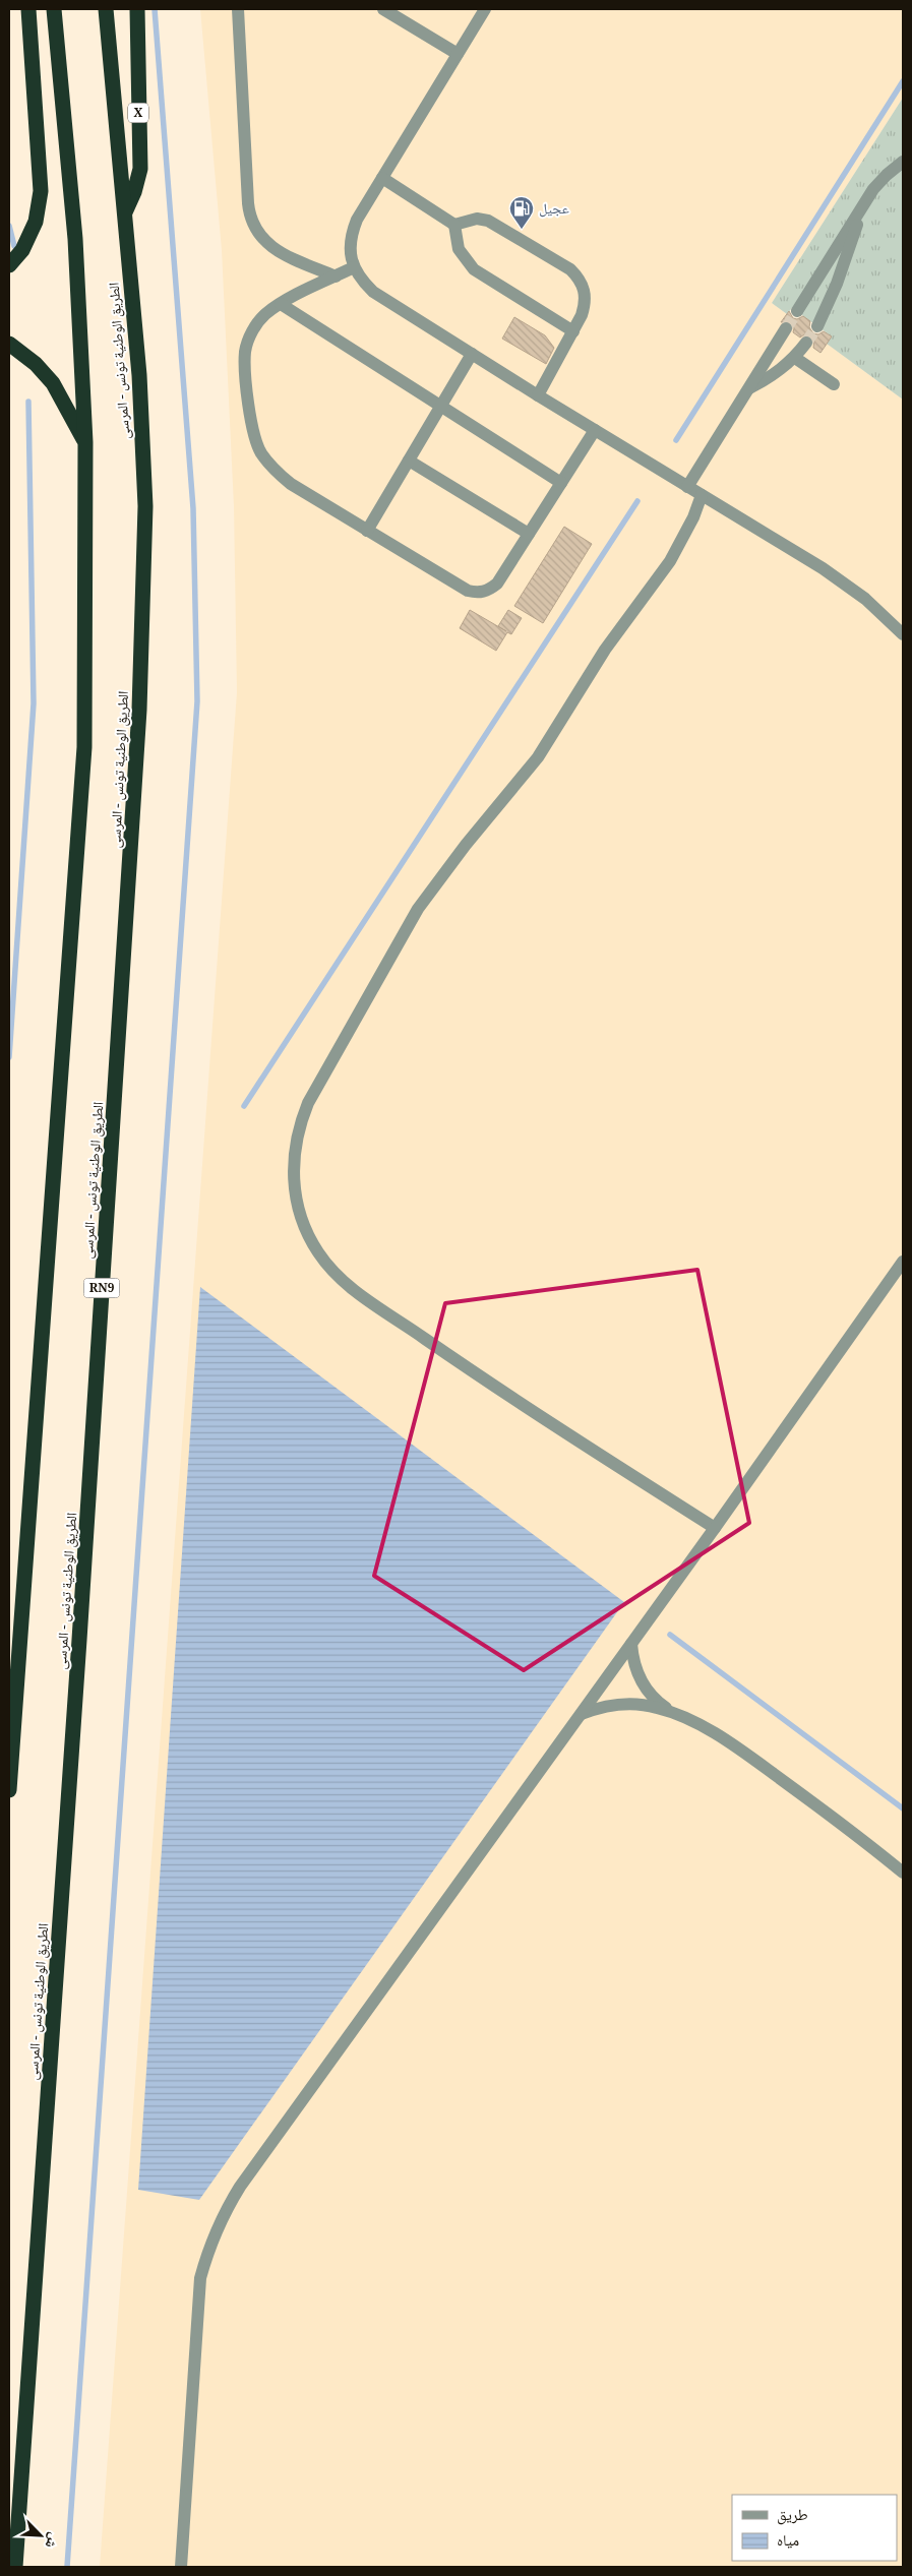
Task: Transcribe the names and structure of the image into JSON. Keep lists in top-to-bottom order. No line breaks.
{"streets":{"highway":["X","الطريق الوطنية تونس - المرسى","RN9"]},"crossings":[["X","الطريق الوطنية تونس - المرسى"]],"places":{"fuel station":["عجيل"]},"legend":["طريق","مياه"],"north":"bottom right"}
